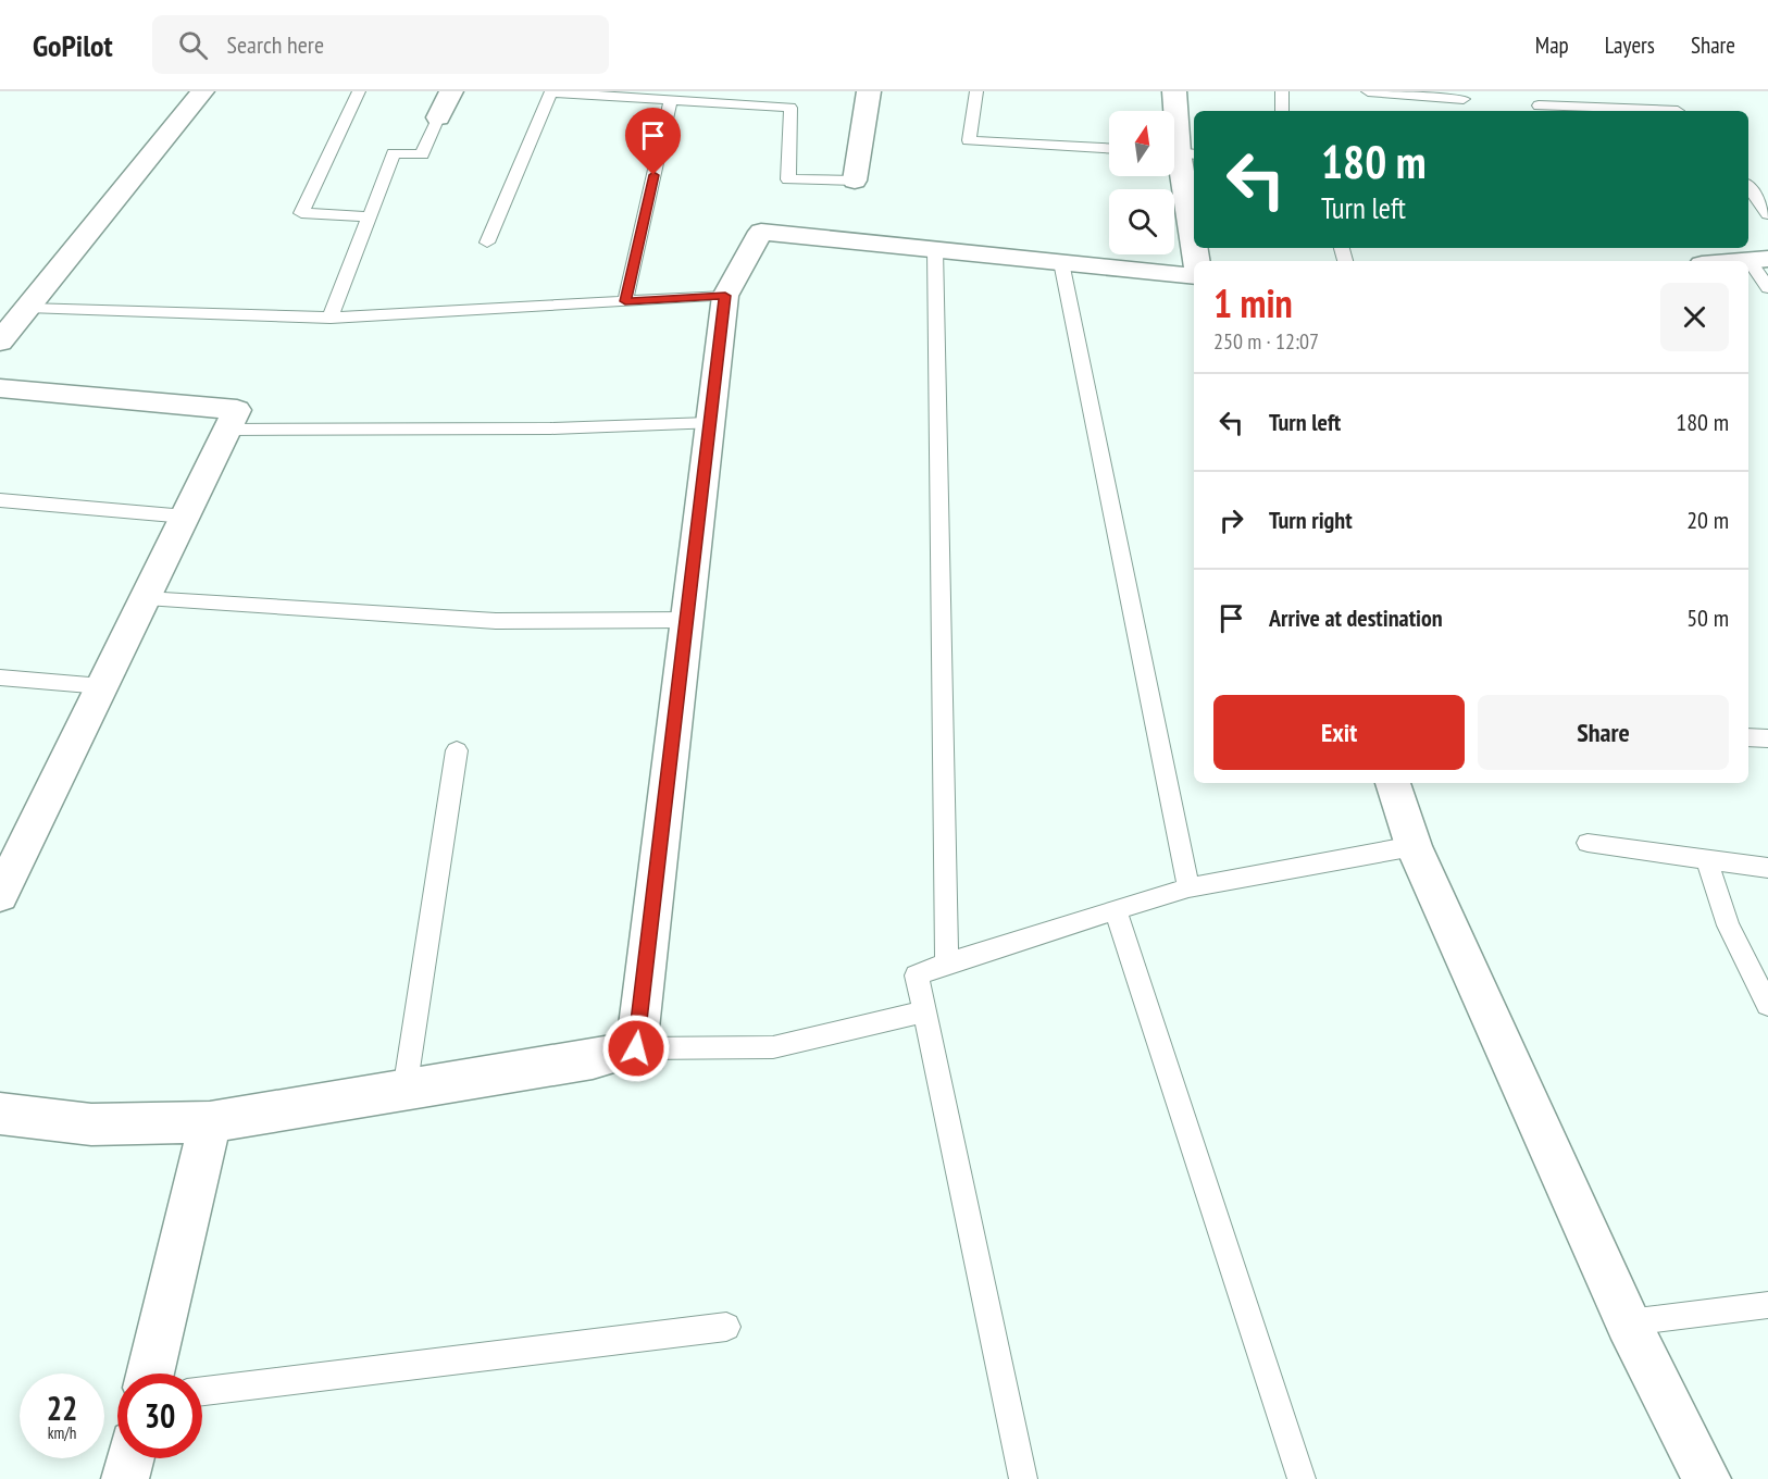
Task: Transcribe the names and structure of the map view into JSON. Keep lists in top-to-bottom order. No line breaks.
{"north":"top","page":{"header":"GoPilot","search":"Search here","nav":["Map","Layers","Share"],"turn":["180 m","Turn left"],"heading":["1 min","250 m · 12:07"],"list":[{"name":"Turn left","value":"180 m"},{"name":"Turn right","value":"20 m"},{"name":"Arrive at destination","value":"50 m"}],"buttons":["Exit","Share"],"speed":"22 km/h","limit":"30"}}
